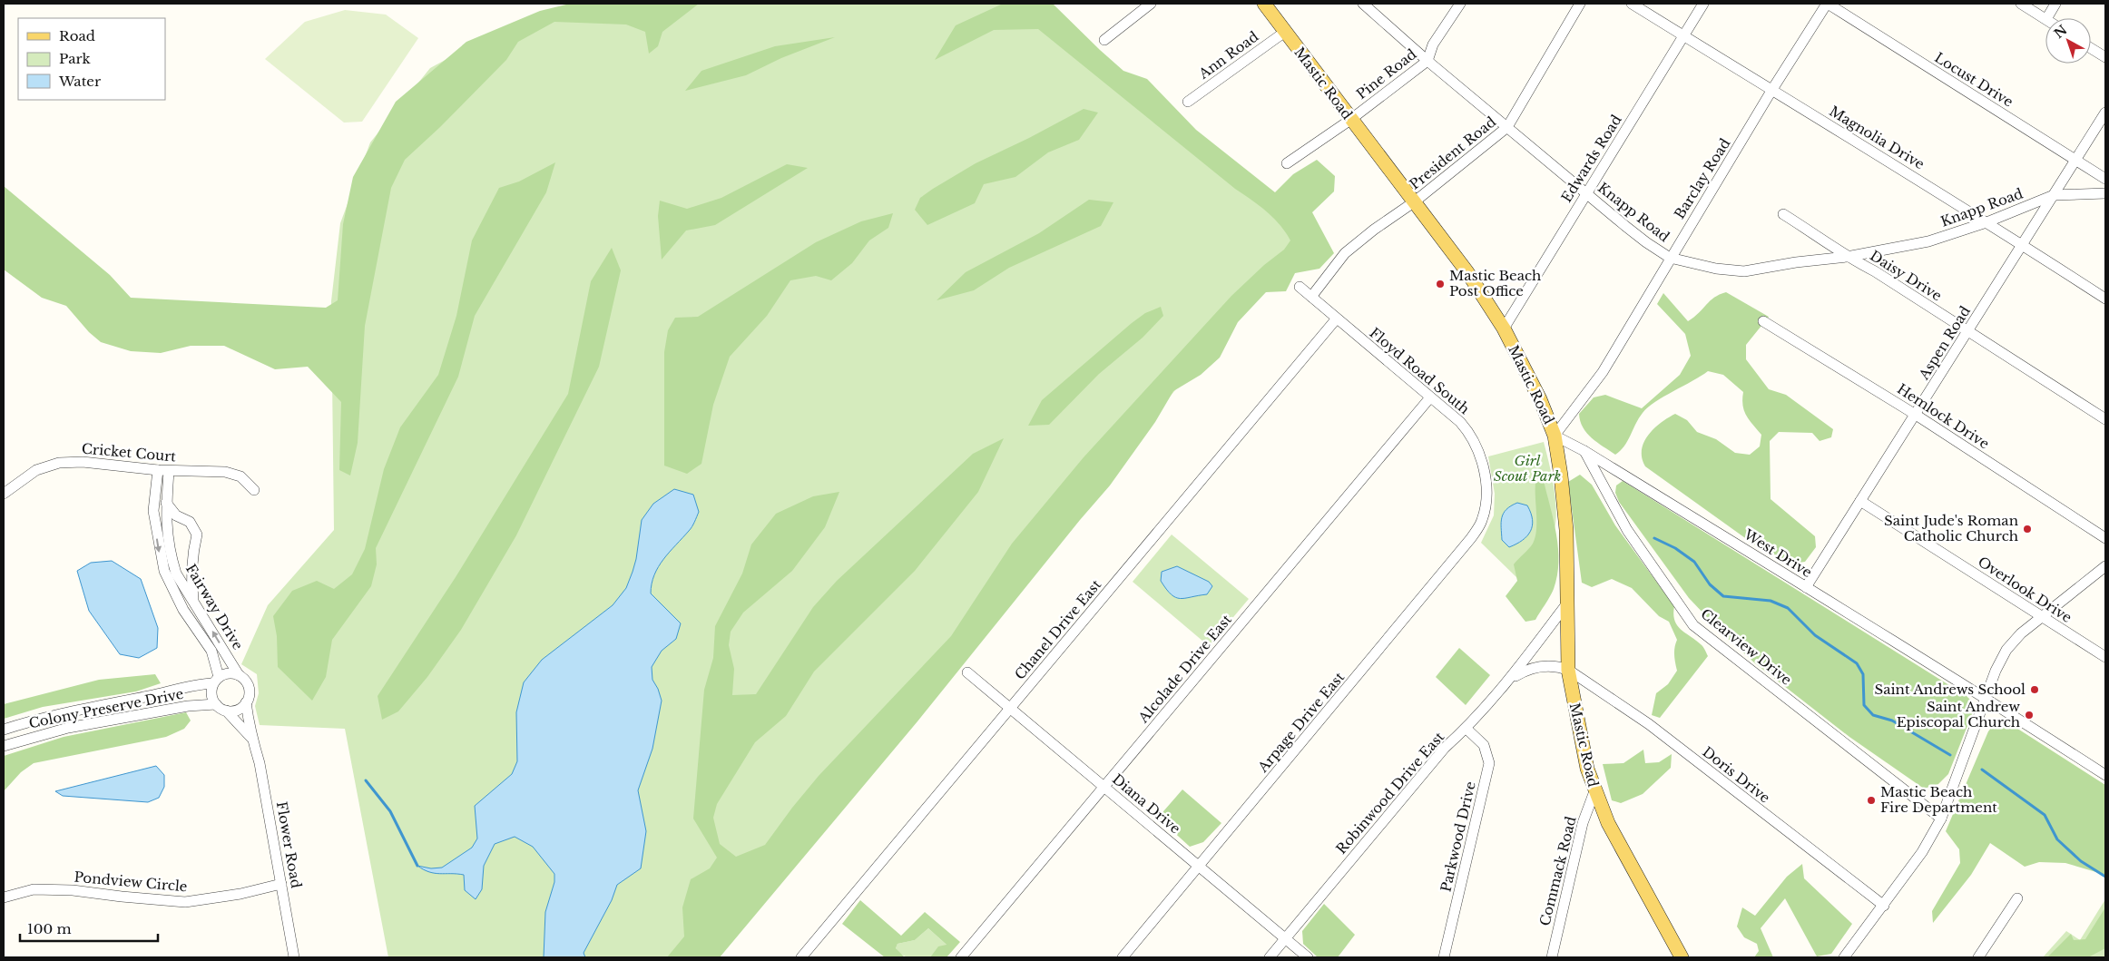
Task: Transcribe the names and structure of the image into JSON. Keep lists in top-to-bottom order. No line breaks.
{"streets":{"main road":["Mastic Road"],"street":["Ann Road","Pine Road","Locust Drive","Magnolia Drive","President Road","Edwards Road","Barclay Road","Knapp Road","Daisy Drive","Aspen Road","Floyd Road South","Hemlock Drive","Cricket Court","West Drive","Overlook Drive","Fairway Drive","Chanel Drive East","Clearview Drive","Alcolade Drive East","Colony Preserve Drive","Arpage Drive East","Doris Drive","Robinwood Drive East","Diana Drive","Parkwood Drive","Flower Road","Commack Road","Pondview Circle"]},"crossings":[["Ann Road","Mastic Road"],["Pine Road","Mastic Road"],["Pine Road","Knapp Road"],["Locust Drive","Barclay Road"],["Locust Drive","Aspen Road"],["Mastic Road","President Road"],["Mastic Road","Edwards Road"],["Mastic Road","Barclay Road"],["Mastic Road","West Drive"],["Mastic Road","Doris Drive"],["Mastic Road","Robinwood Drive East"],["Mastic Road","Commack Road"],["Magnolia Drive","Edwards Road"],["Magnolia Drive","Barclay Road"],["Magnolia Drive","Knapp Road"],["Magnolia Drive","Aspen Road"],["President Road","Knapp Road"],["President Road","Floyd Road South"],["Edwards Road","Knapp Road"],["Barclay Road","Knapp Road"],["Barclay Road","West Drive"],["Knapp Road","Daisy Drive"],["Knapp Road","Aspen Road"],["Daisy Drive","Aspen Road"],["Aspen Road","Hemlock Drive"],["Aspen Road","West Drive"],["Aspen Road","Overlook Drive"],["Floyd Road South","Chanel Drive East"],["Floyd Road South","Alcolade Drive East"],["Floyd Road South","Arpage Drive East"],["Cricket Court","Fairway Drive"],["West Drive","Clearview Drive"],["Fairway Drive","Colony Preserve Drive"],["Fairway Drive","Flower Road"],["Chanel Drive East","Diana Drive"],["Alcolade Drive East","Diana Drive"],["Colony Preserve Drive","Flower Road"],["Arpage Drive East","Diana Drive"],["Robinwood Drive East","Diana Drive"],["Robinwood Drive East","Parkwood Drive"],["Flower Road","Pondview Circle"]],"parks":["Girl Scout Park"],"places":["Mastic Beach Post Office","Saint Jude's Roman Catholic Church","Saint Andrews School","Saint Andrew Episcopal Church","Mastic Beach Fire Department"],"legend":["Road","Park","Water"],"scale_bar":"100 m","north":"top left"}
